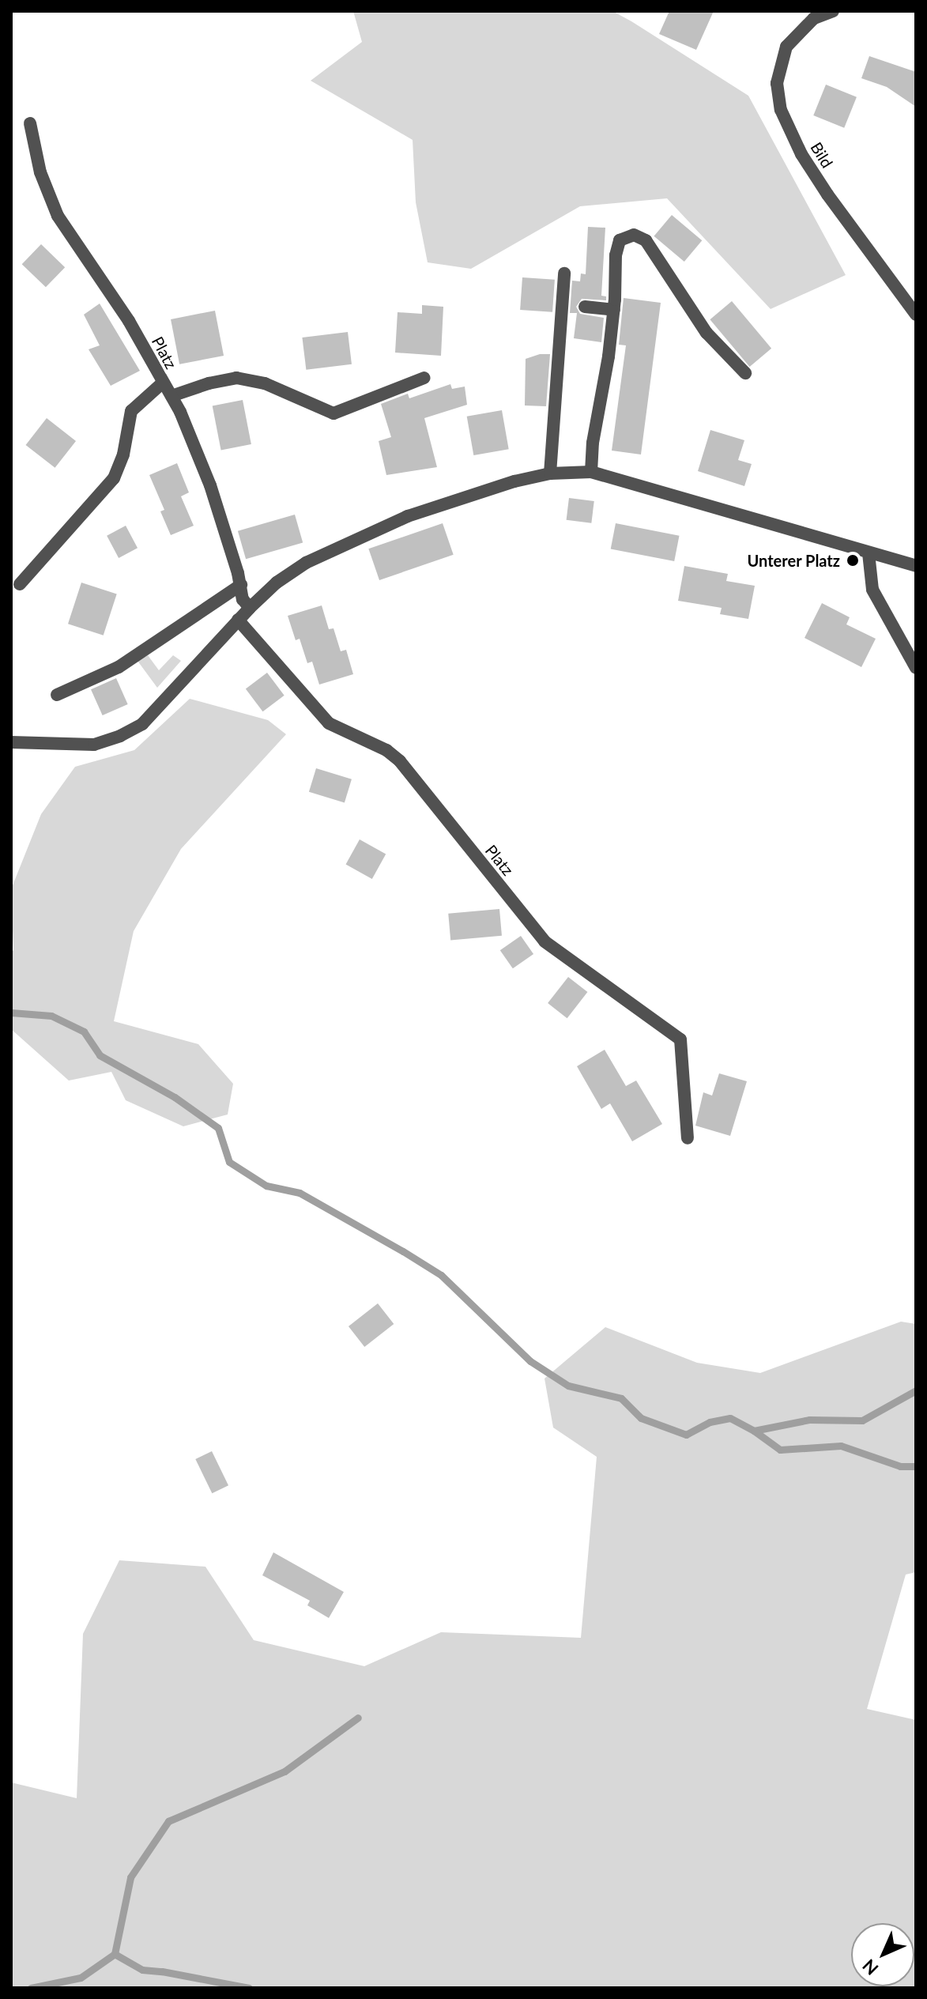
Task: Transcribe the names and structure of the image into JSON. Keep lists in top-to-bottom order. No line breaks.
{"streets":{"street":["Bild","Platz"]},"places":["Unterer Platz"],"north":"bottom left"}
